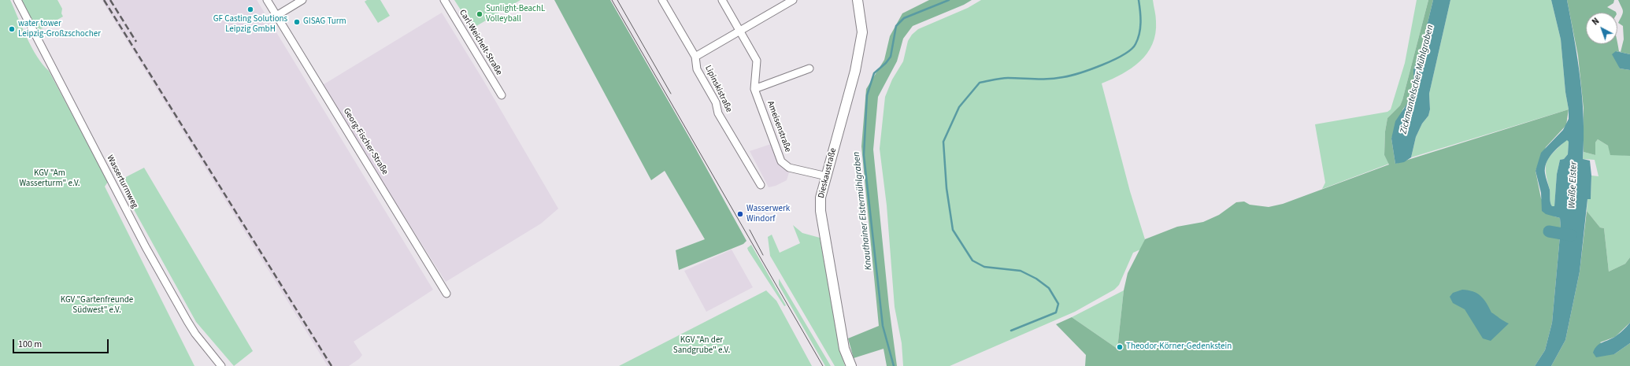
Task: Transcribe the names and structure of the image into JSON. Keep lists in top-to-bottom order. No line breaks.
{"streets":{"main road":["Dieskaustraße"],"street":["Carl-Weichelt-Straße","Lipinskistraße","Ameisenstraße","Georg-Fischer-Straße","Wasserturmweg"]},"crossings":[["Ameisenstraße","Dieskaustraße"]],"water":["Zickmantelscher Mühlgraben","Weiße Elster","Knauthainer Elstermühlgraben"],"parks":["KGV \"Am Wasserturm\" e.V.","KGV \"Gartenfreunde Südwest\" e.V.","KGV \"An der Sandgrube\" e.V."],"places":["GF Casting Solutions Leipzig GmbH","Sunlight-BeachL Volleyball","GISAG Turm","water tower Leipzig-Großzschocher","Wasserwerk Windorf","Theodor-Körner-Gedenkstein"],"scale_bar":"100 m","north":"top left"}
